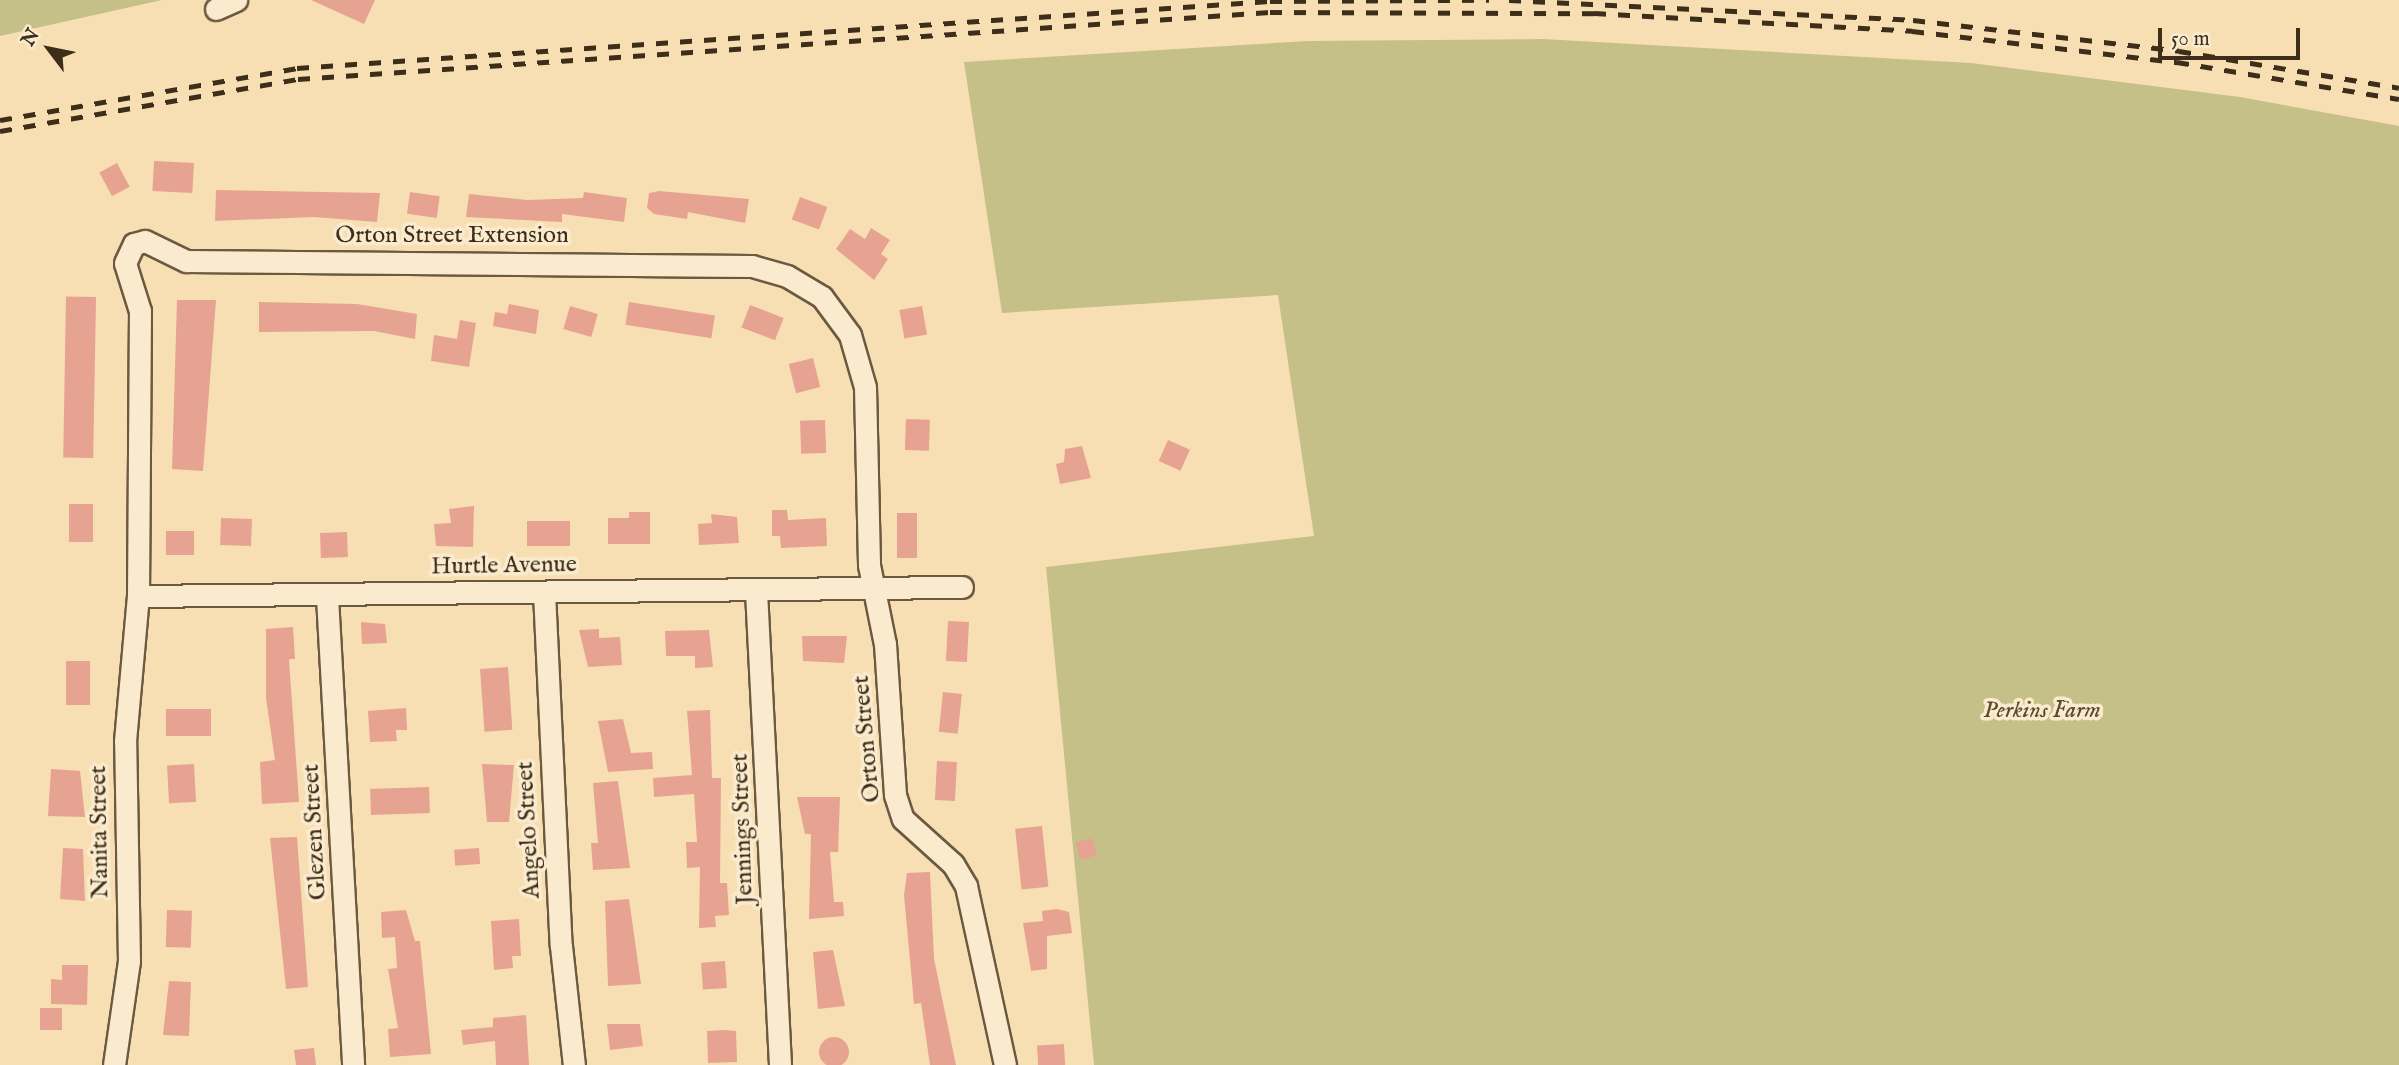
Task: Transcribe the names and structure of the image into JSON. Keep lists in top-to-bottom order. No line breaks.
{"streets":{"street":["Orton Street Extension","Hurtle Avenue","Orton Street","Jennings Street","Angelo Street","Nanita Street","Glezen Street"]},"crossings":[["Orton Street Extension","Hurtle Avenue"],["Orton Street Extension","Orton Street"],["Orton Street Extension","Nanita Street"],["Hurtle Avenue","Orton Street"],["Hurtle Avenue","Jennings Street"],["Hurtle Avenue","Angelo Street"],["Hurtle Avenue","Nanita Street"],["Hurtle Avenue","Glezen Street"]],"parks":["Perkins Farm"],"scale_bar":"50 m","north":"top left"}
